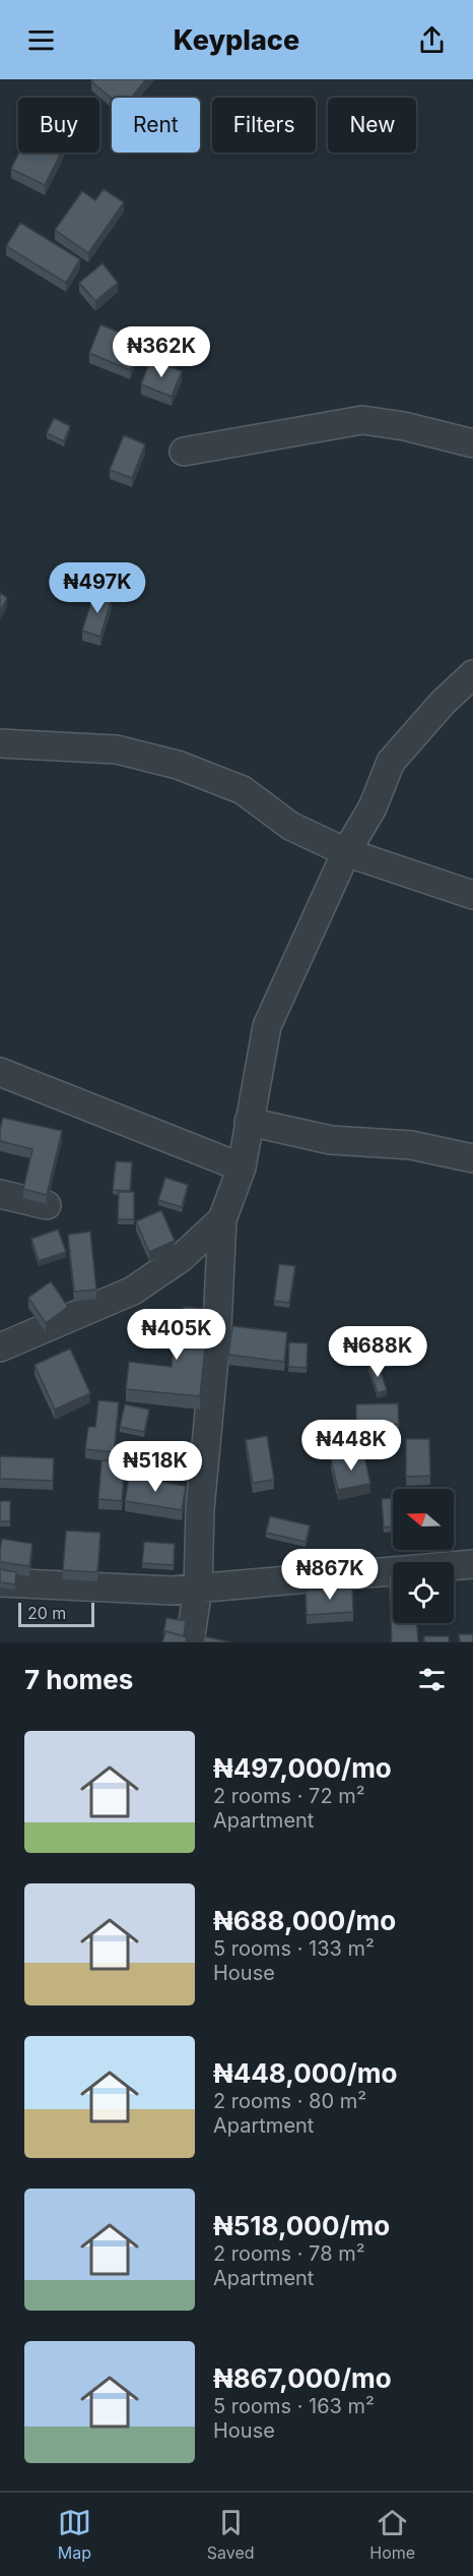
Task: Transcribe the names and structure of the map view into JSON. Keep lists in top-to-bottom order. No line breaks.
{"scale_bar":"20 m","north":"left","page":{"header":"Keyplace","chip":["Buy","Rent","Filters","New"],"price":["₦362K","₦497K","₦405K","₦688K","₦448K","₦518K","₦867K"],"scale":"20 m","heading":"7 homes","list":[{"name":"₦497,000/mo","note":"2 rooms · 72 m² · Apartment"},{"name":"₦688,000/mo","note":"5 rooms · 133 m² · House"},{"name":"₦448,000/mo","note":"2 rooms · 80 m² · Apartment"},{"name":"₦518,000/mo","note":"2 rooms · 78 m² · Apartment"},{"name":"₦867,000/mo","note":"5 rooms · 163 m² · House"}],"tabs":["Map","Saved","Home"]}}
